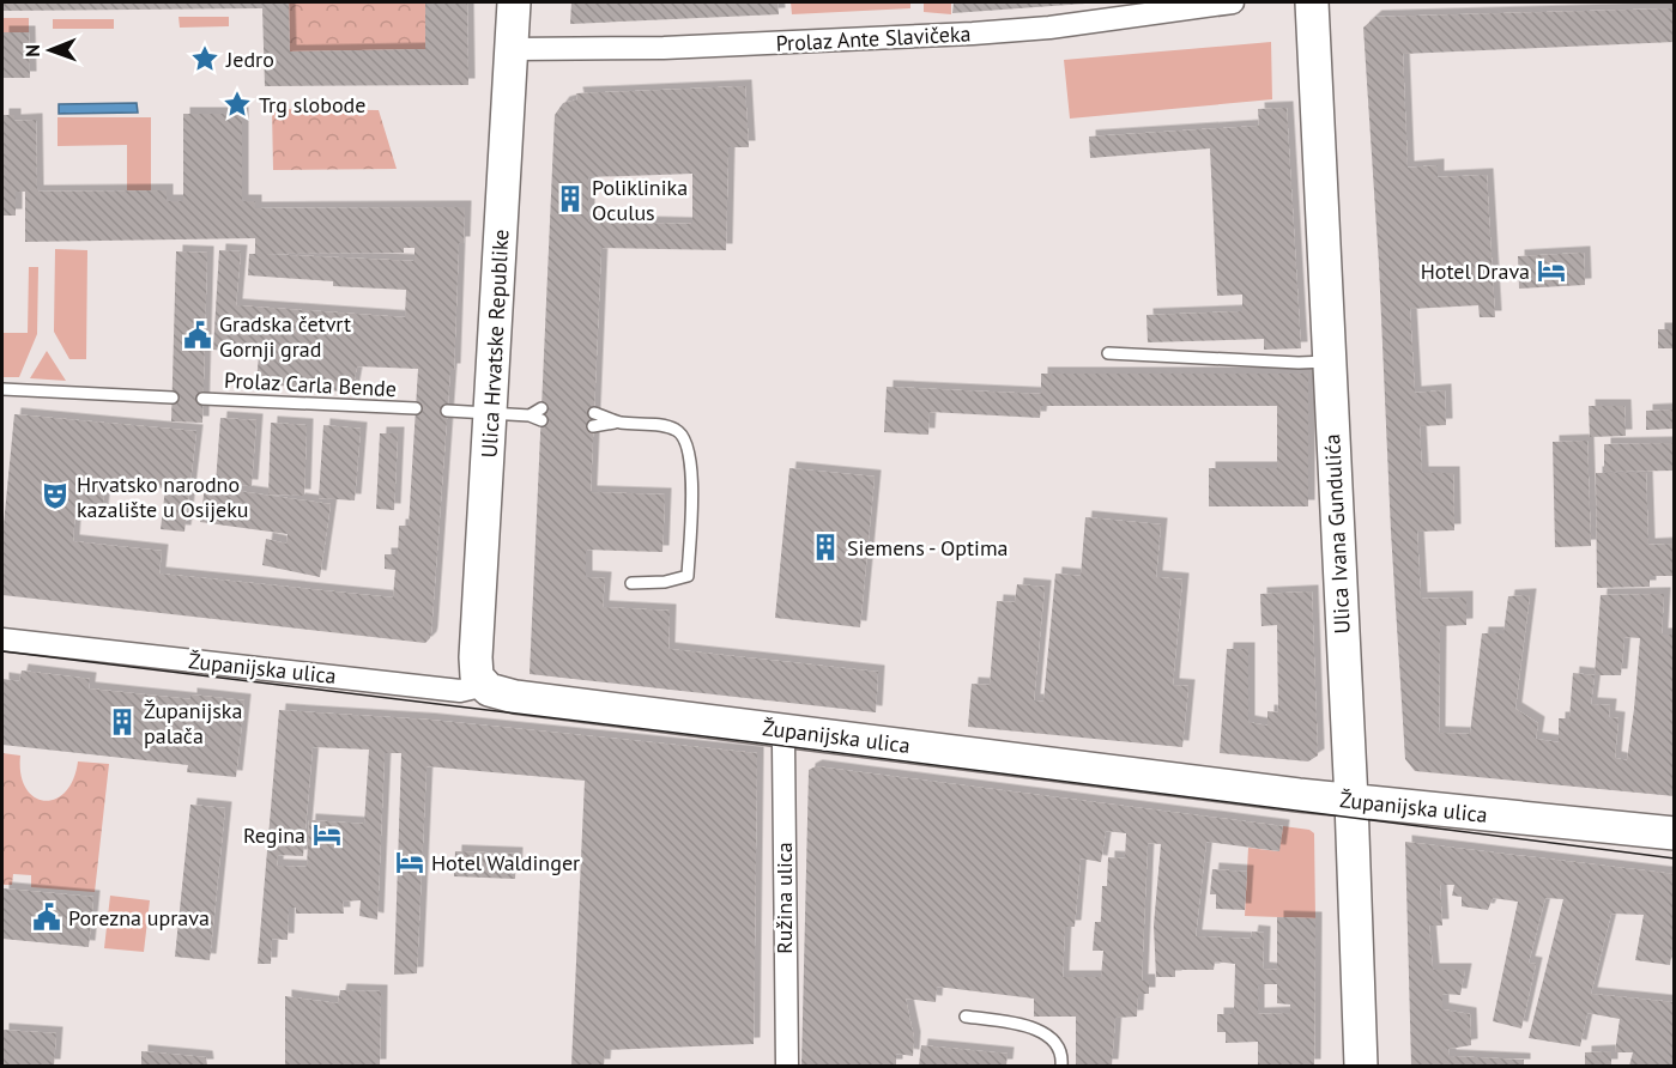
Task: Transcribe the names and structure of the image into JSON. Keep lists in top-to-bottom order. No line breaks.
{"streets":{"street":["Prolaz Ante Slavičeka","Ulica Hrvatske Republike","Ulica Ivana Gundulića","Županijska ulica","Ružina ulica"],"lane":["Prolaz Carla Bende"]},"crossings":[["Prolaz Ante Slavičeka","Ulica Hrvatske Republike"],["Ulica Hrvatske Republike","Županijska ulica"],["Ulica Ivana Gundulića","Županijska ulica"],["Županijska ulica","Ružina ulica"]],"places":{"place":["Jedro","Trg slobode"],"building":["Poliklinika Oculus","Siemens - Optima","Županijska palača"],"hotel":["Hotel Drava","Regina","Hotel Waldinger"],"public building":["Gradska četvrt Gornji grad","Porezna uprava"],"theatre":["Hrvatsko narodno kazalište u Osijeku"]},"north":"left"}
